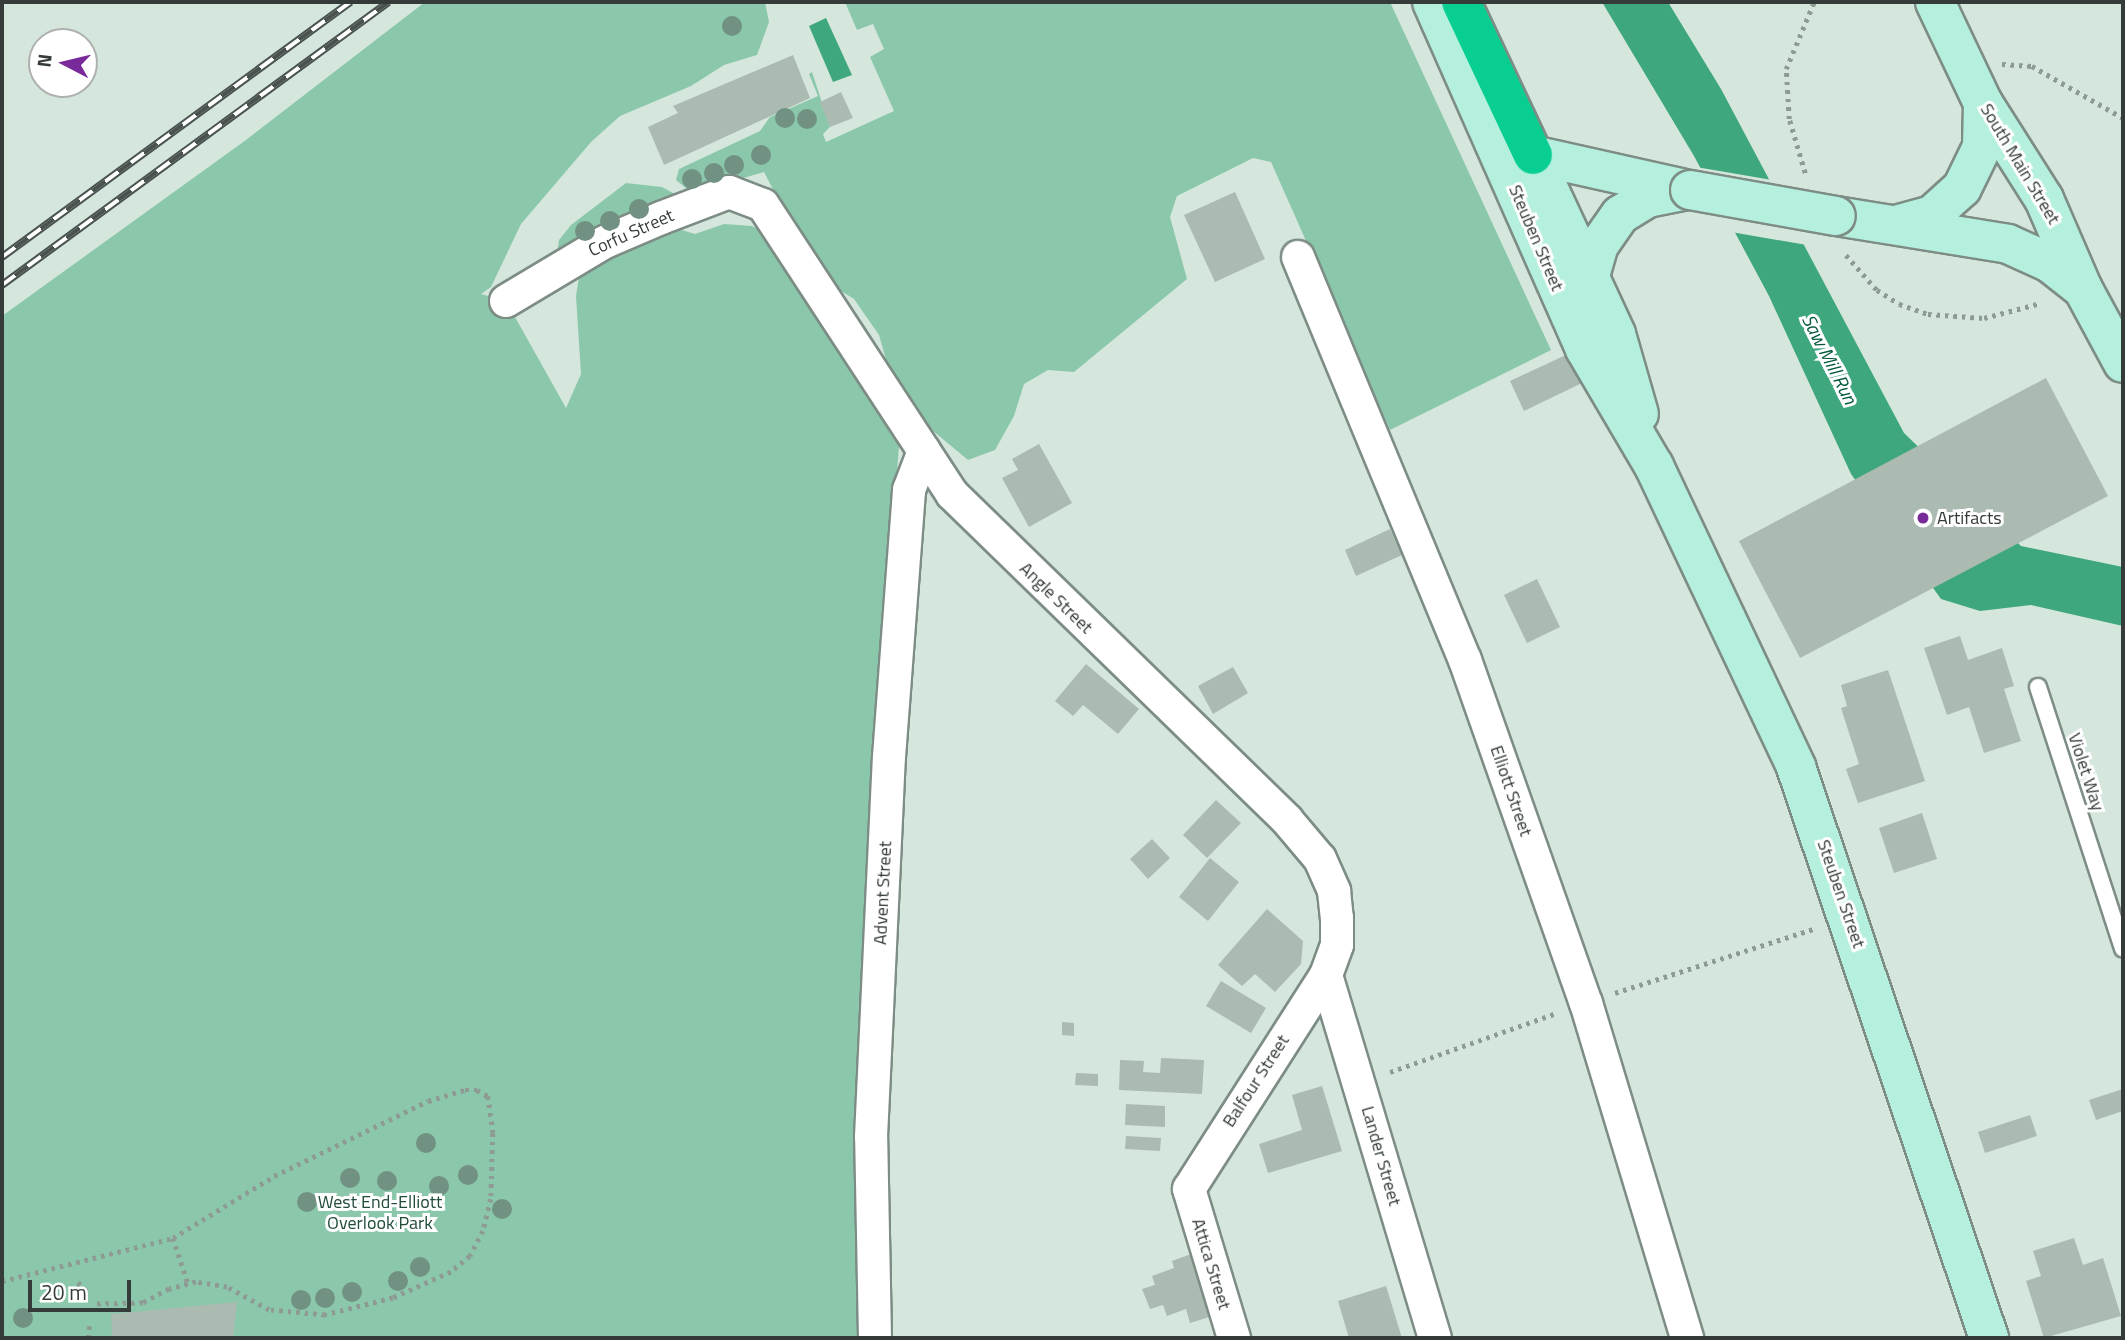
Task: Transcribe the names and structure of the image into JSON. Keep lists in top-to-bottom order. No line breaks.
{"streets":{"main road":["South Main Street","Steuben Street"],"street":["Corfu Street","Angle Street","Elliott Street","Advent Street","Balfour Street","Lander Street","Attica Street"],"lane":["Violet Way"]},"crossings":[["Corfu Street","Angle Street"],["Angle Street","Advent Street"],["Angle Street","Balfour Street"],["Angle Street","Lander Street"],["Balfour Street","Lander Street"],["Balfour Street","Attica Street"]],"water":["Saw Mill Run"],"parks":["West End-Elliott Overlook Park"],"places":["Artifacts"],"scale_bar":"20 m","north":"left"}
